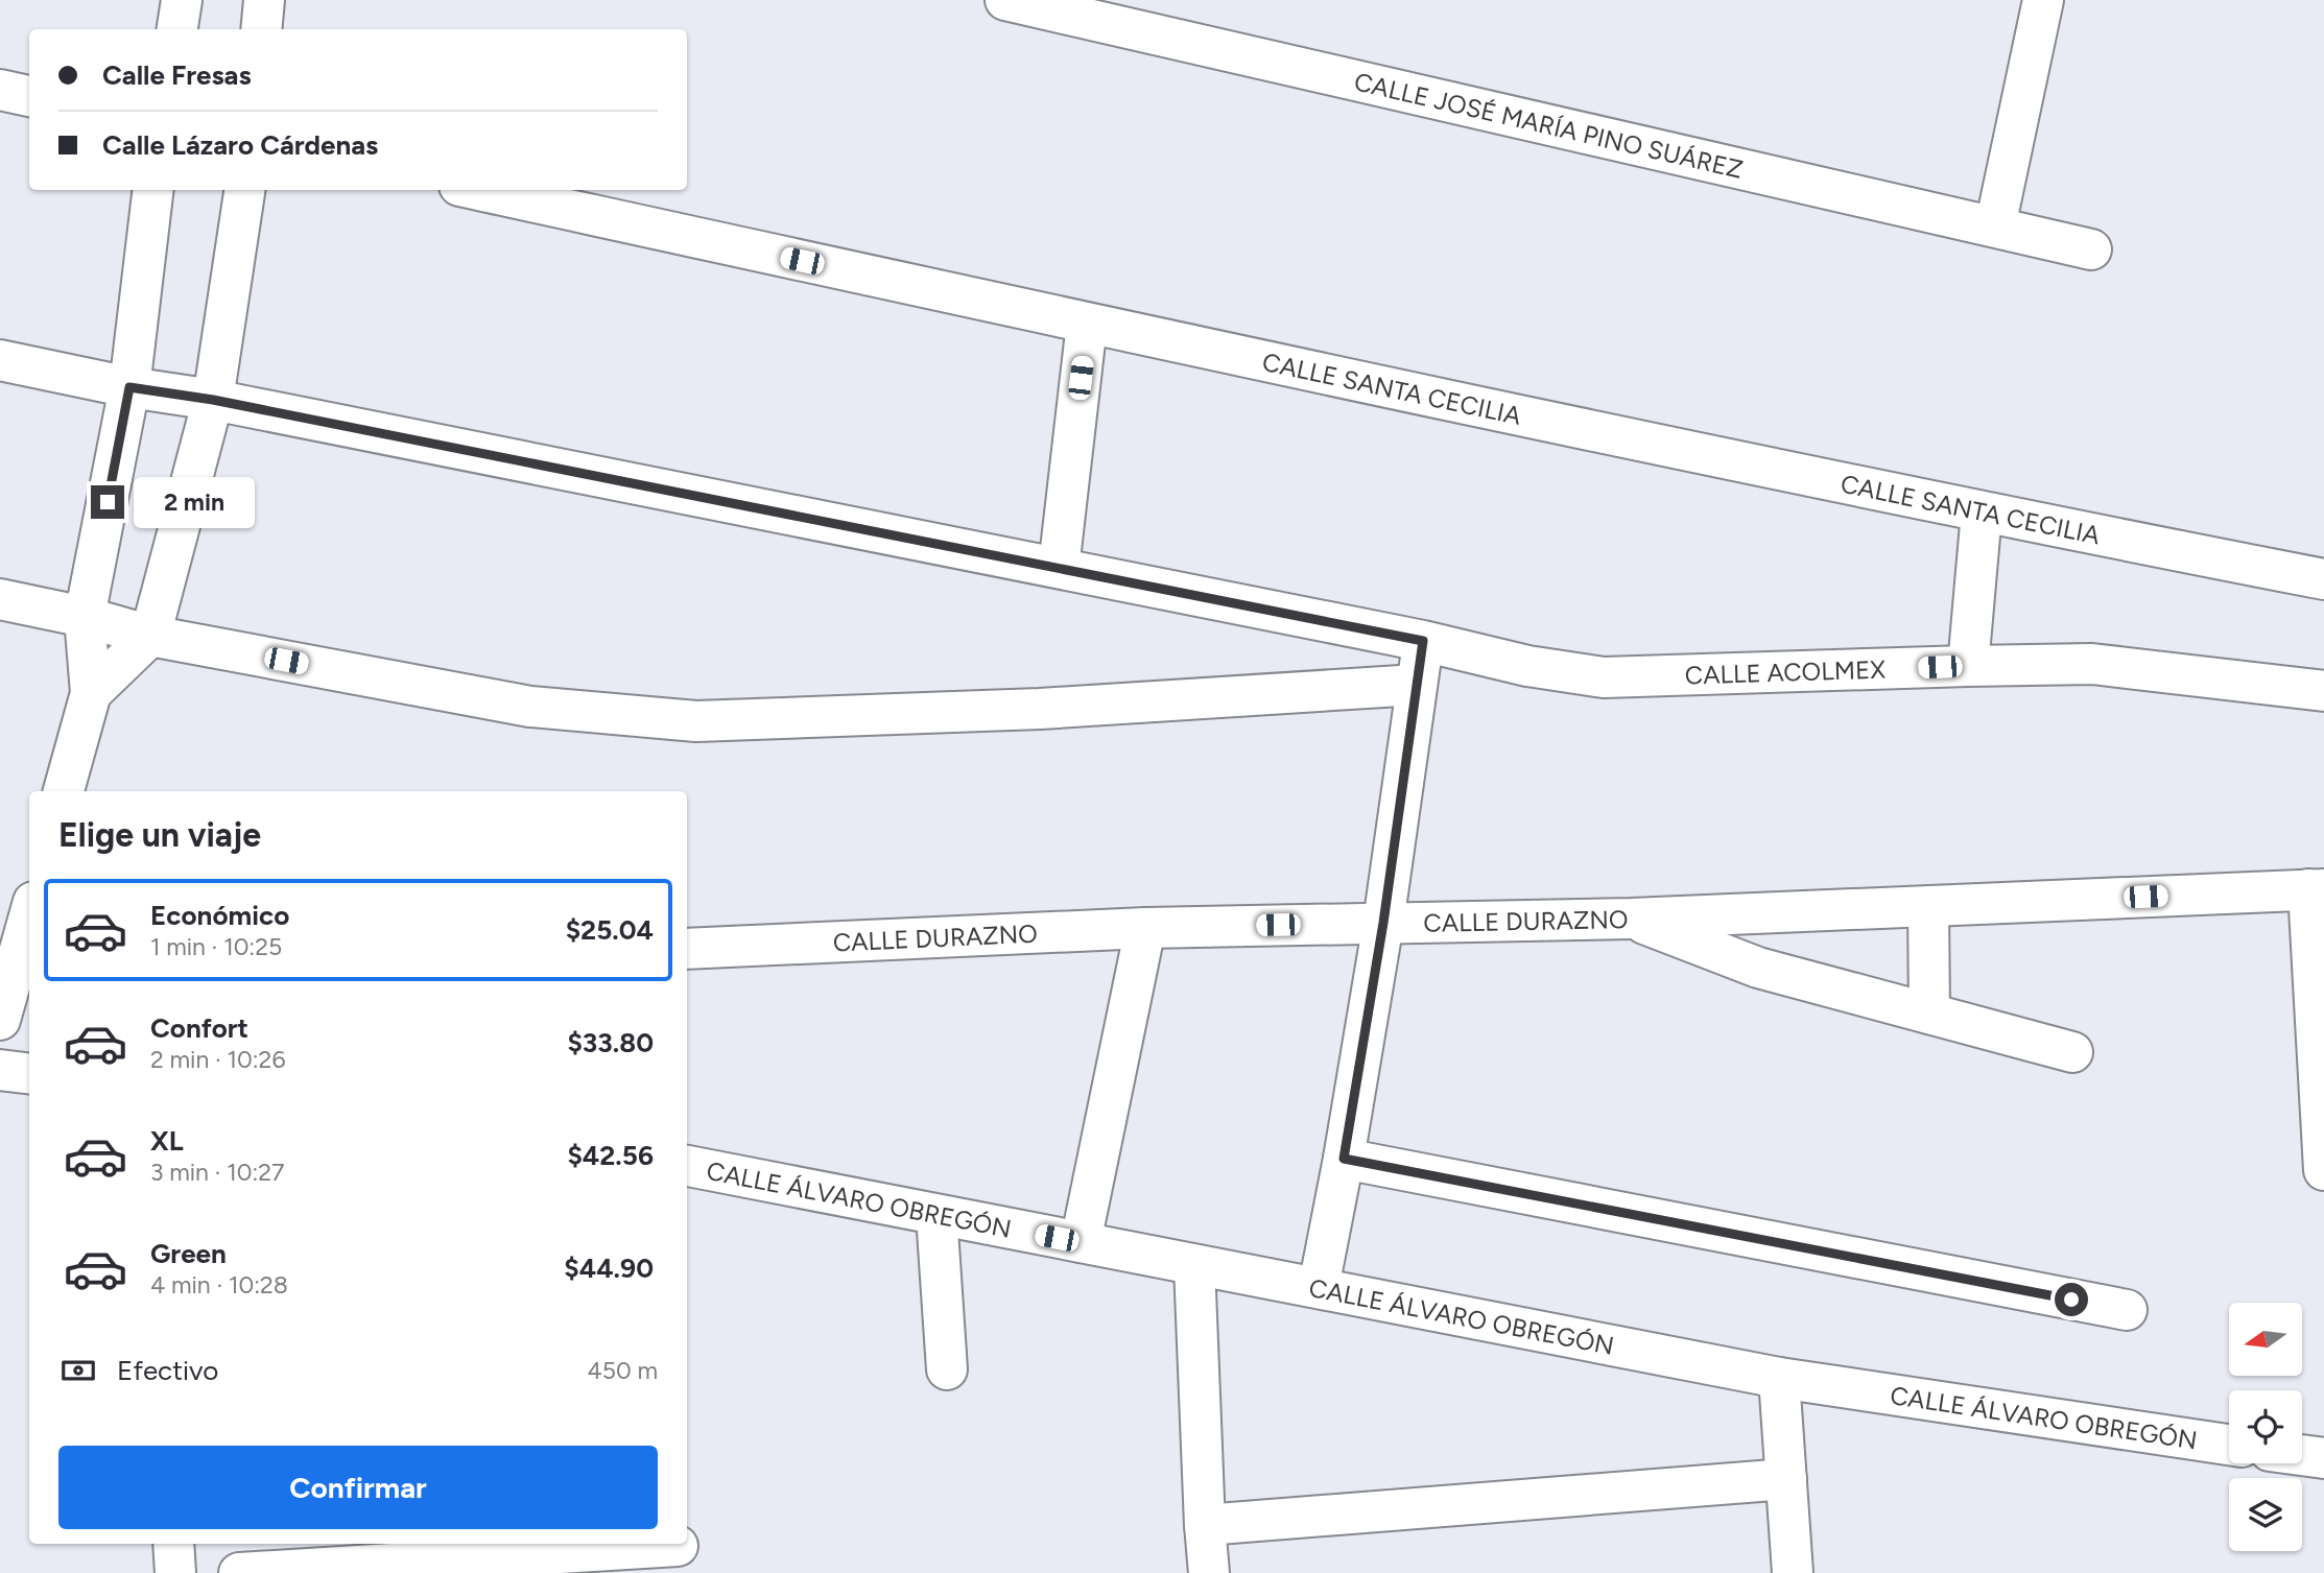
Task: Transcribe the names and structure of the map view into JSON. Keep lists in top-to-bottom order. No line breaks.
{"streets":{"street":["CALLE JOSÉ MARÍA PINO SUÁREZ","CALLE SANTA CECILIA","CALLE ACOLMEX","CALLE DURAZNO","CALLE ÁLVARO OBREGÓN"]},"north":"left","page":{"banner":["Calle Fresas","Calle Lázaro Cárdenas"],"bubble":"2 min","heading":"Elige un viaje","list":[{"name":"Económico","note":"1 min · 10:25","value":"$25.04"},{"name":"Confort","note":"2 min · 10:26","value":"$33.80"},{"name":"XL","note":"3 min · 10:27","value":"$42.56"},{"name":"Green","note":"4 min · 10:28","value":"$44.90"}],"pay":["Efectivo","450 m"],"buttons":"Confirmar"}}
